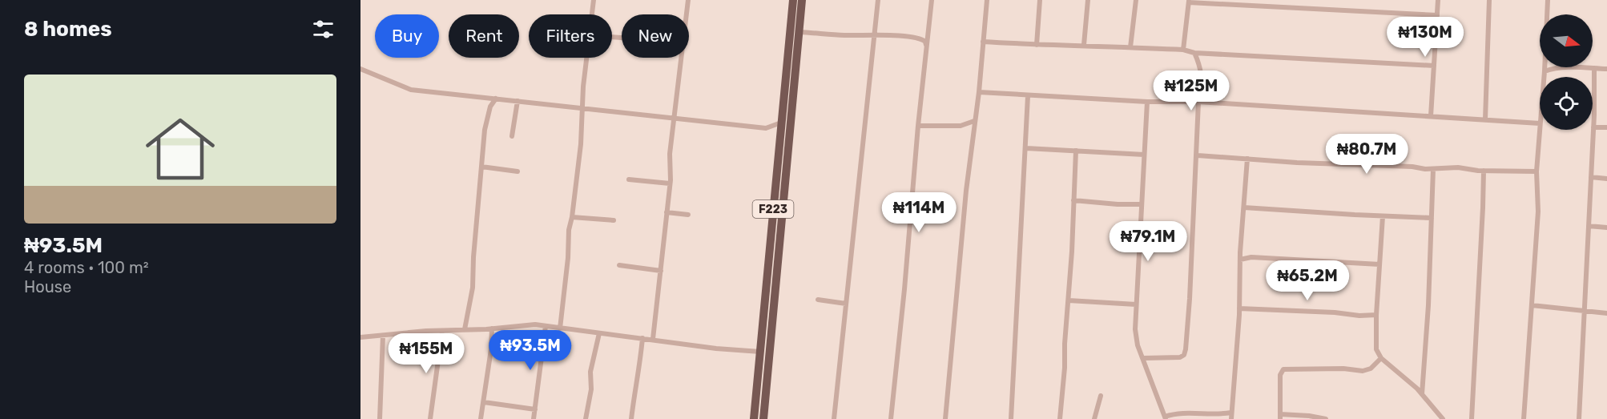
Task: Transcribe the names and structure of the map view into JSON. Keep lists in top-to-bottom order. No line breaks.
{"streets":{"main road":["F223"]},"north":"right","page":{"heading":"8 homes","chip":["Buy","Rent","Filters","New"],"price":["₦130M","₦125M","₦80.7M","₦114M","₦79.1M","₦65.2M","₦93.5M","₦155M"],"list":[{"name":"₦93.5M","note":"4 rooms · 100 m² · House"}]}}
